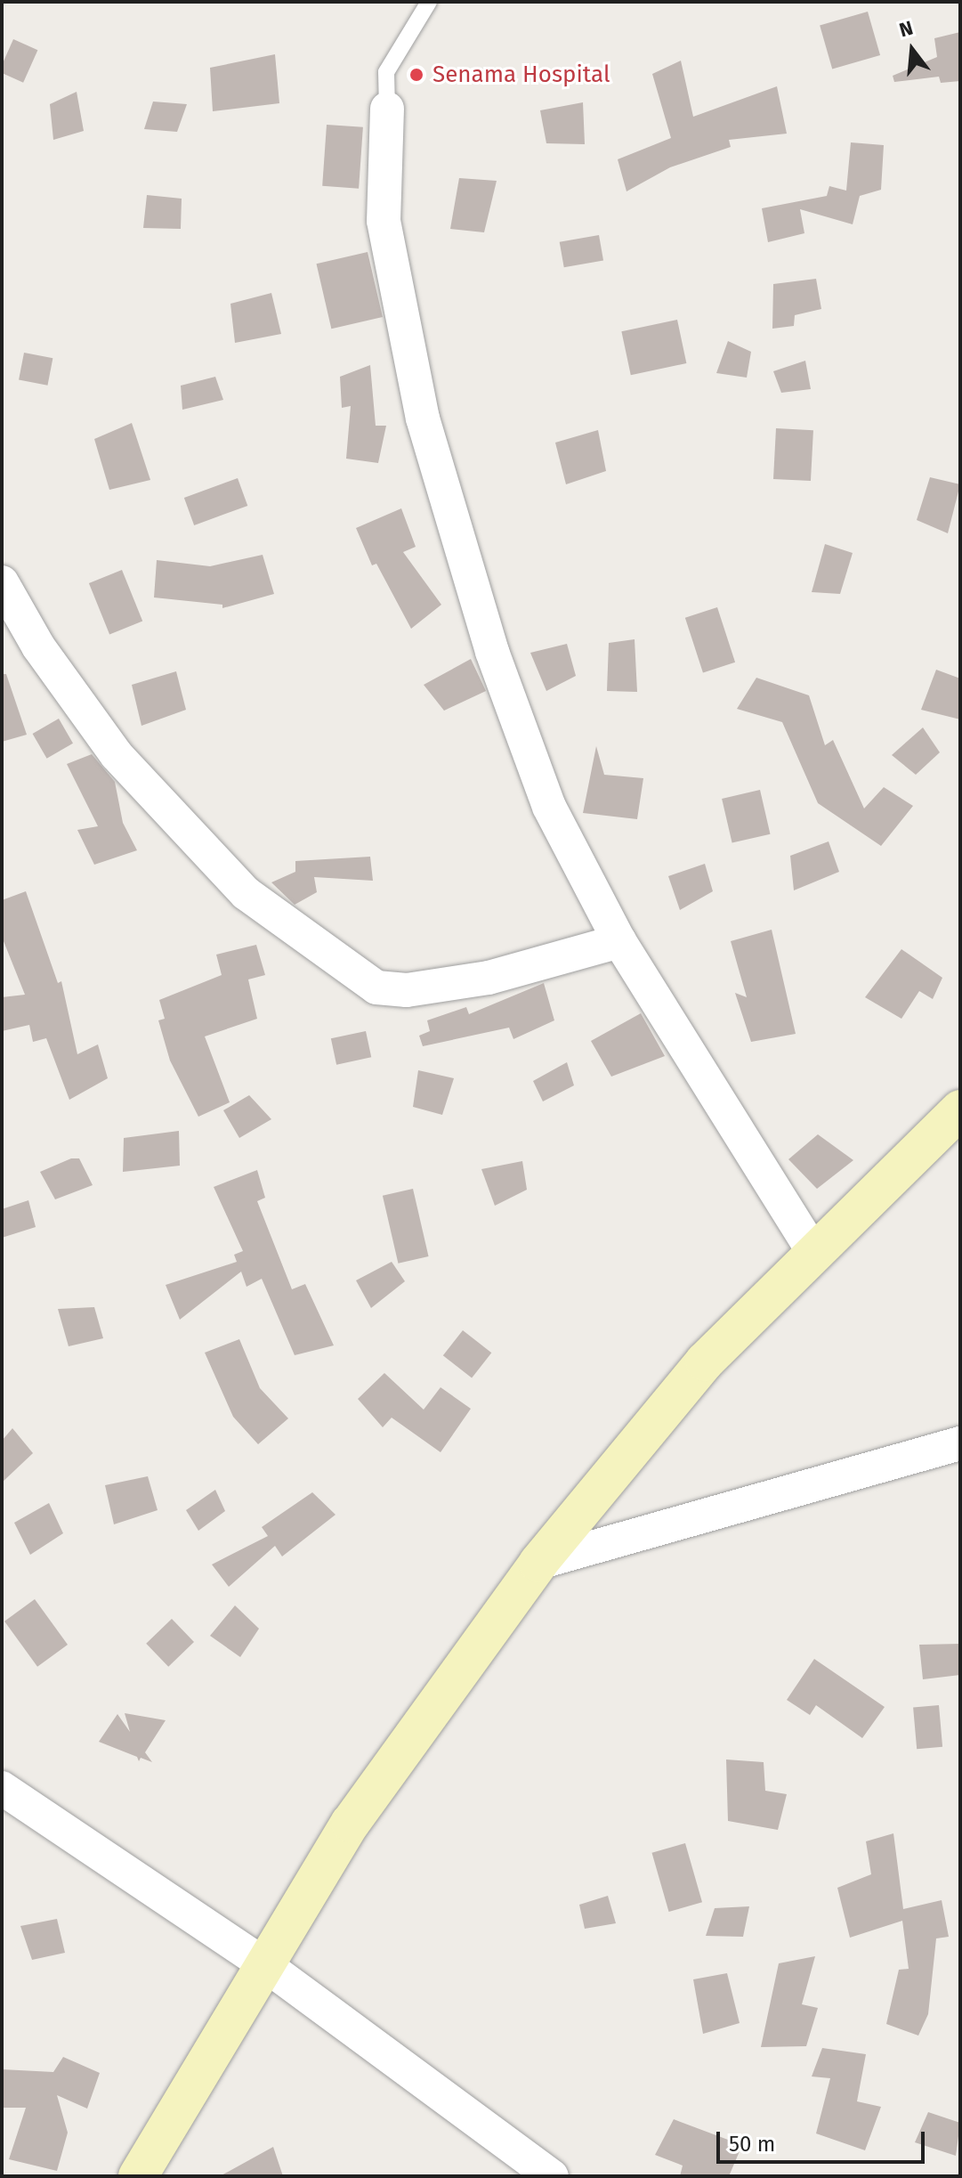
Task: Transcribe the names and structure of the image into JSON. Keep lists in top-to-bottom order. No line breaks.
{"places":["Senama Hospital"],"scale_bar":"50 m","north":"top"}
